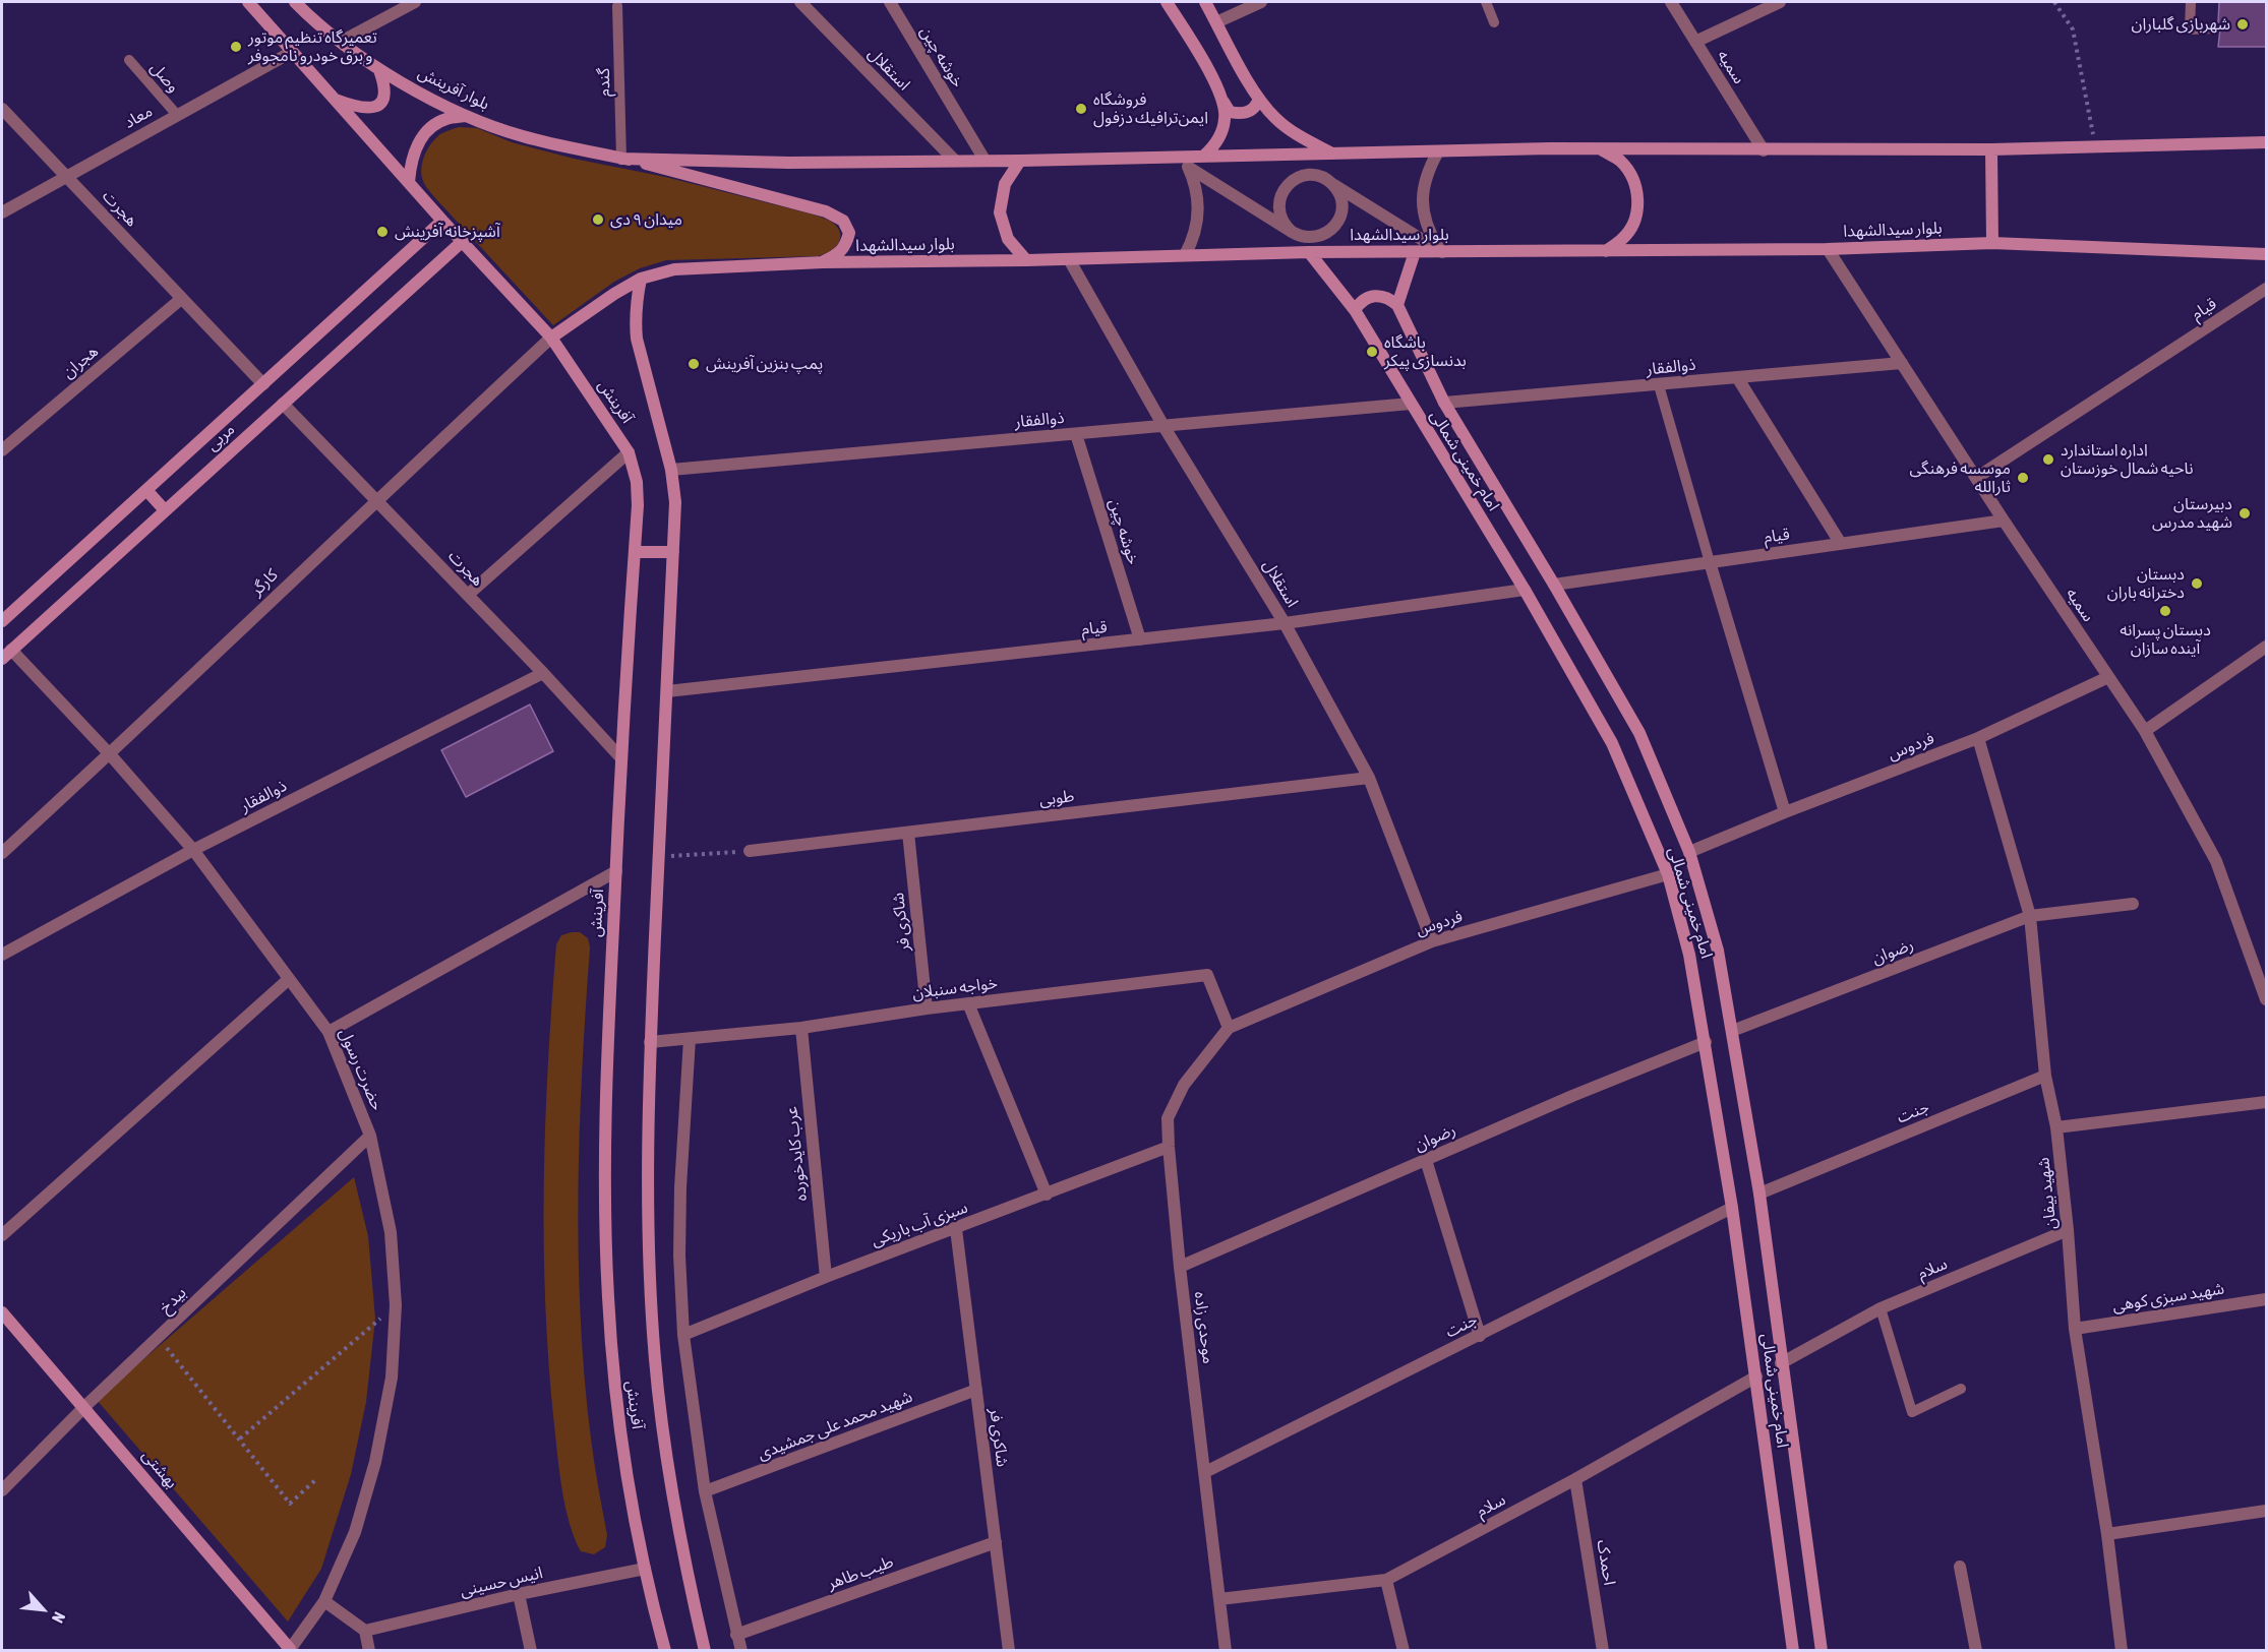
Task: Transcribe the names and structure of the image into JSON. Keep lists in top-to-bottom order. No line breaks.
{"streets":{"main road":["بلوار آفرینش","بلوار سیدالشهدا","آفرینش","مربی","امام خمینی شمالی","بهشتی"],"street":["خوشه چین","سمیه","استقلال","معاد","هجرت","قیام","هجران","ذوالفقار","کارگر","فردوس","طوبی","شاکری فر","رضوان","خواجه سنبلان","حضرت رسول","جنت","عرب کایدخورده","شهید بیفان","سبزی آب باریکی","سلام","شهید سبزی کوهی","بیدخ","موحدی زاده","شهید محمد علی جمشیدی","احمدک","طیب طاهر","انیس حسینی"],"lane":["وصل","گندم"]},"crossings":[["خوشه چین","قیام"],["خوشه چین","ذوالفقار"],["سمیه","بلوار سیدالشهدا"],["سمیه","قیام"],["سمیه","ذوالفقار"],["سمیه","فردوس"],["استقلال","بلوار سیدالشهدا"],["استقلال","قیام"],["استقلال","ذوالفقار"],["استقلال","فردوس"],["استقلال","طوبی"],["وصل","معاد"],["گندم","بلوار آفرینش"],["معاد","هجرت"],["هجرت","هجران"],["هجرت","ذوالفقار"],["هجرت","آفرینش"],["هجرت","مربی"],["هجرت","کارگر"],["بلوار سیدالشهدا","آفرینش"],["بلوار سیدالشهدا","امام خمینی شمالی"],["بلوار سیدالشهدا","کارگر"],["قیام","آفرینش"],["قیام","امام خمینی شمالی"],["ذوالفقار","آفرینش"],["ذوالفقار","امام خمینی شمالی"],["ذوالفقار","حضرت رسول"],["آفرینش","مربی"],["آفرینش","کارگر"],["آفرینش","خواجه سنبلان"],["آفرینش","انیس حسینی"],["مربی","حضرت رسول"],["امام خمینی شمالی","فردوس"],["امام خمینی شمالی","رضوان"],["امام خمینی شمالی","جنت"],["امام خمینی شمالی","سلام"],["کارگر","حضرت رسول"],["فردوس","خواجه سنبلان"],["فردوس","شهید بیفان"],["فردوس","موحدی زاده"],["طوبی","شاکری فر"],["شاکری فر","خواجه سنبلان"],["شاکری فر","سبزی آب باریکی"],["شاکری فر","شهید محمد علی جمشیدی"],["شاکری فر","طیب طاهر"],["رضوان","شهید بیفان"],["رضوان","موحدی زاده"],["خواجه سنبلان","عرب کایدخورده"],["خواجه سنبلان","موحدی زاده"],["حضرت رسول","بیدخ"],["حضرت رسول","بهشتی"],["جنت","شهید بیفان"],["جنت","موحدی زاده"],["عرب کایدخورده","سبزی آب باریکی"],["شهید بیفان","سلام"],["شهید بیفان","شهید سبزی کوهی"],["سبزی آب باریکی","موحدی زاده"],["سلام","موحدی زاده"],["سلام","احمدک"],["بیدخ","بهشتی"]],"places":["شهربازی گلباران","تعمیرگاه تنظیم موتور و برق خودرو نامجوفر","فروشگاه ايمن‌ترافيك دزفول","میدان ۹ دی","آشپزخانه آفرینش","باشگاه بدنسازی پیکر","پمپ بنزین آفرینش","اداره استاندارد ناحیه شمال خوزستان","موسسه فرهنگی ثارالله","دبیرستان شهید مدرس","دبستان دخترانه باران","دبستان پسرانه آینده سازان"],"north":"bottom right"}
